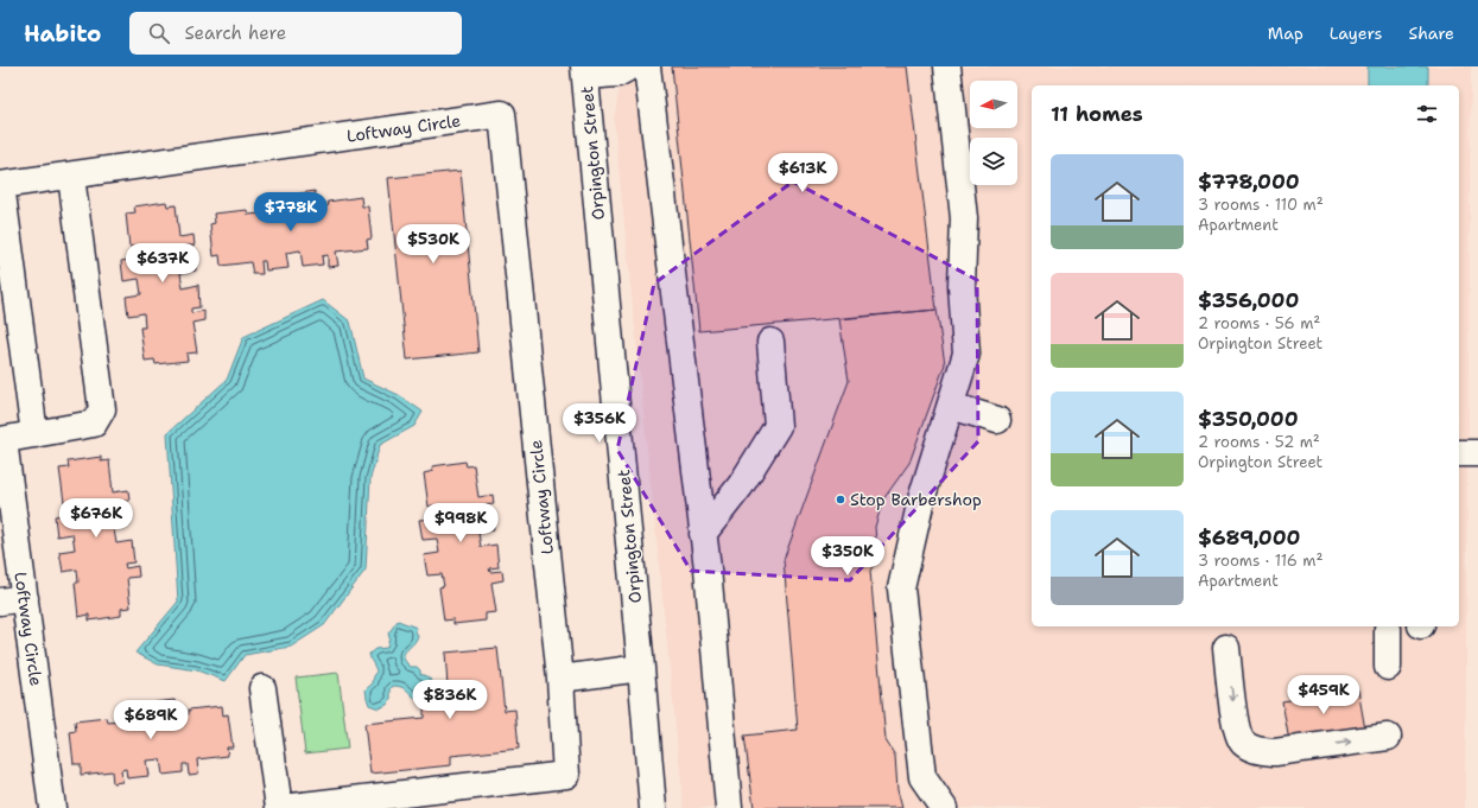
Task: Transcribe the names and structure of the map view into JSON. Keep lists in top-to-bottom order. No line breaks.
{"streets":{"street":["Loftway Circle","Orpington Street"]},"places":["Stop Barbershop"],"north":"left","page":{"header":"Habito","search":"Search here","nav":["Map","Layers","Share"],"heading":"11 homes","list":[{"name":"$778,000","note":"3 rooms · 110 m² · Apartment"},{"name":"$356,000","note":"2 rooms · 56 m² · Orpington Street"},{"name":"$350,000","note":"2 rooms · 52 m² · Orpington Street"},{"name":"$689,000","note":"3 rooms · 116 m² · Apartment"}],"price":["$613K","$778K","$530K","$637K","$356K","$676K","$998K","$350K","$459K","$836K","$689K"]}}
